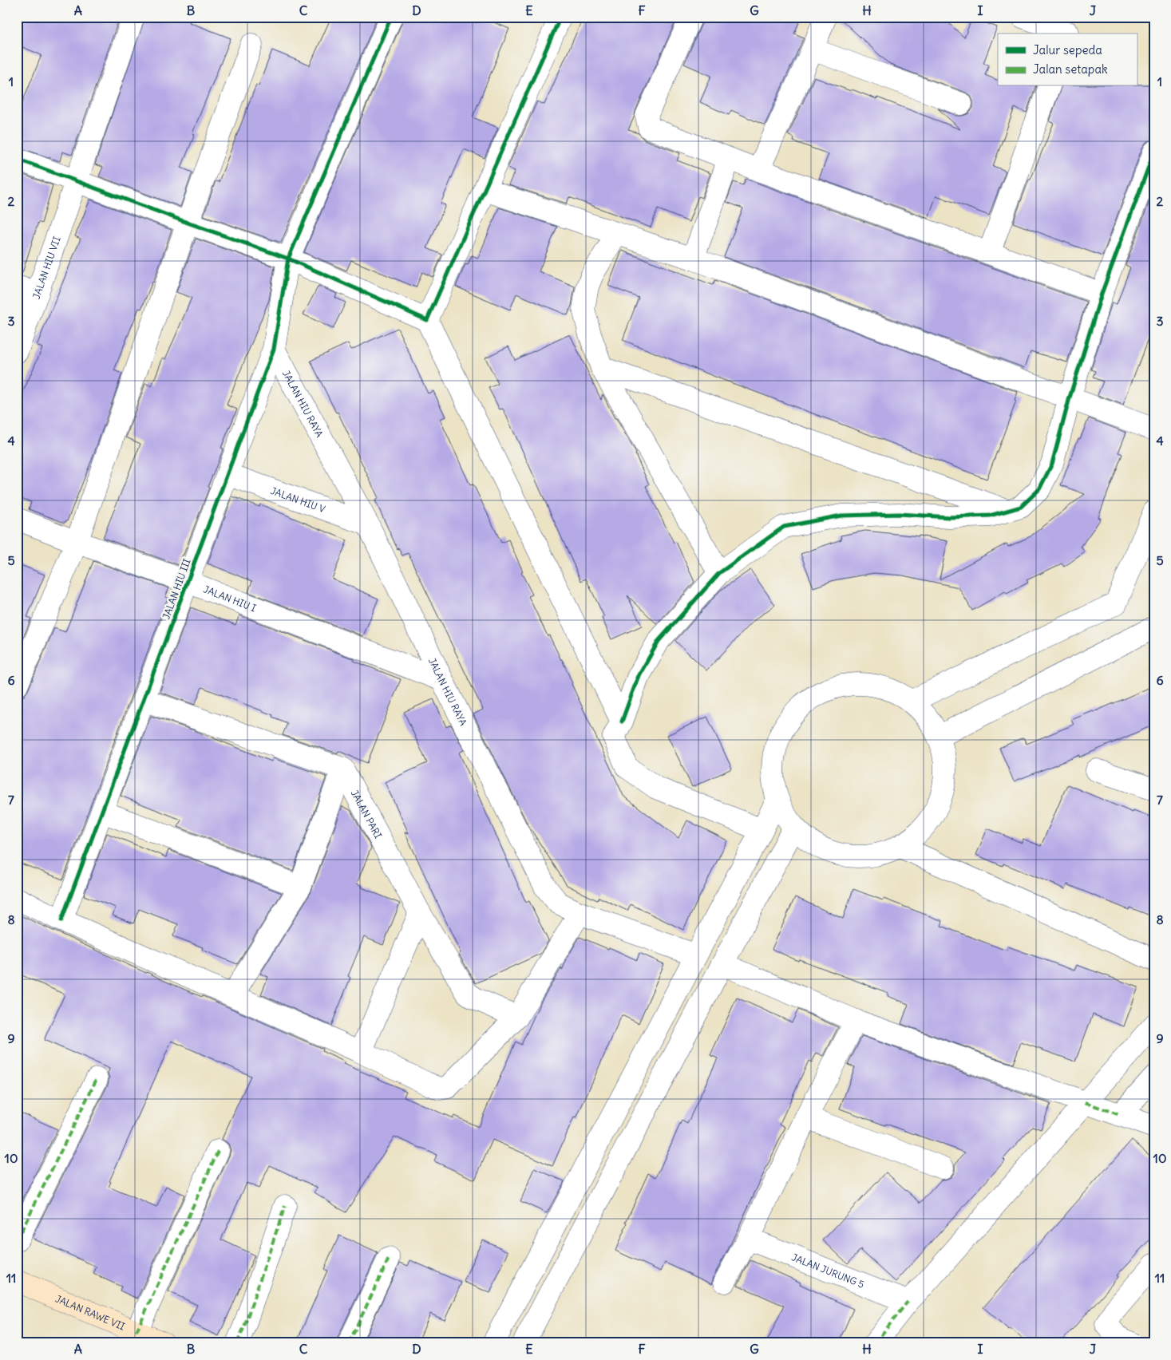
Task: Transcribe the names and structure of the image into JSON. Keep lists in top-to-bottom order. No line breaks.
{"streets":{"main road":["JALAN RAWE VII"],"street":["JALAN HIU VII","JALAN HIU RAYA","JALAN HIU V","JALAN HIU III","JALAN HIU I","JALAN PARI","JALAN JURUNG 5"]},"crossings":[["JALAN HIU RAYA","JALAN HIU V"],["JALAN HIU RAYA","JALAN HIU III"],["JALAN HIU RAYA","JALAN HIU I"],["JALAN HIU V","JALAN HIU III"],["JALAN HIU III","JALAN HIU I"]],"legend":["Jalur sepeda","Jalan setapak"],"grid":{"columns":["A","B","C","D","E","F","G","H","I","J"],"rows":["1","2","3","4","5","6","7","8","9","10","11"]}}
